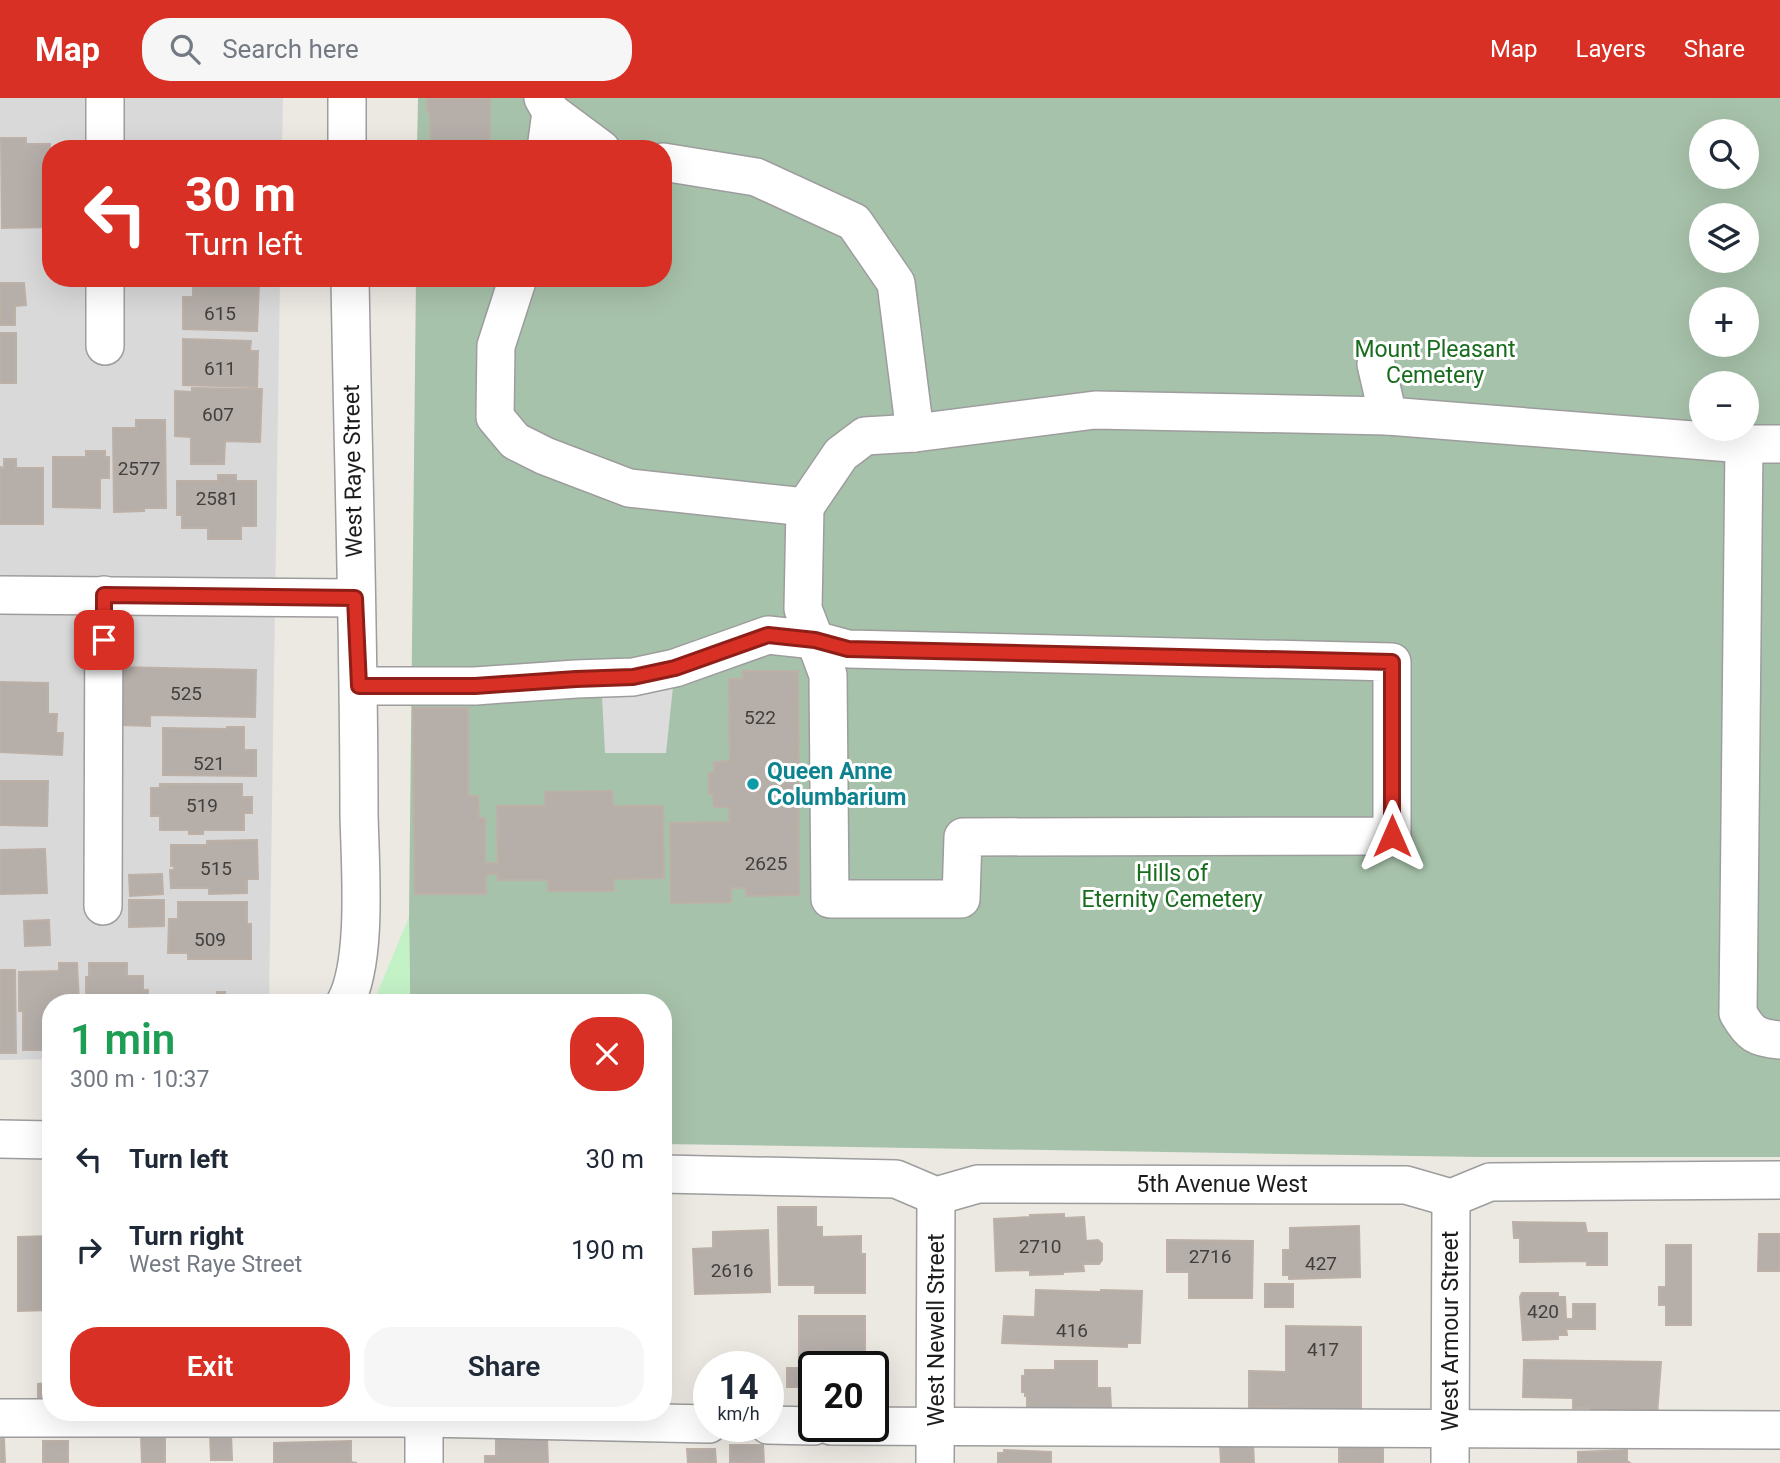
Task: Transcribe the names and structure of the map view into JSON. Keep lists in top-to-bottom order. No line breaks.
{"streets":{"street":["West Raye Street","5th Avenue West","West Newell Street","West Armour Street"]},"crossings":[["5th Avenue West","West Newell Street"],["5th Avenue West","West Armour Street"]],"parks":["Mount Pleasant Cemetery","Hills of Eternity Cemetery"],"places":["Queen Anne Columbarium"],"house_numbers":["615","611","607","2577","2581","525","522","521","519","2625","515","509","2710","2716","427","2616","420","416","417"],"page":{"header":"Map","search":"Search here","nav":["Map","Layers","Share"],"map_buttons":["+","−"],"turn":["30 m","Turn left"],"heading":["1 min","300 m · 10:37"],"list":[{"name":"Turn left","value":"30 m"},{"name":"Turn right","note":"West Raye Street","value":"190 m"}],"buttons":["Exit","Share"],"speed":"14 km/h","limit":"20"}}
